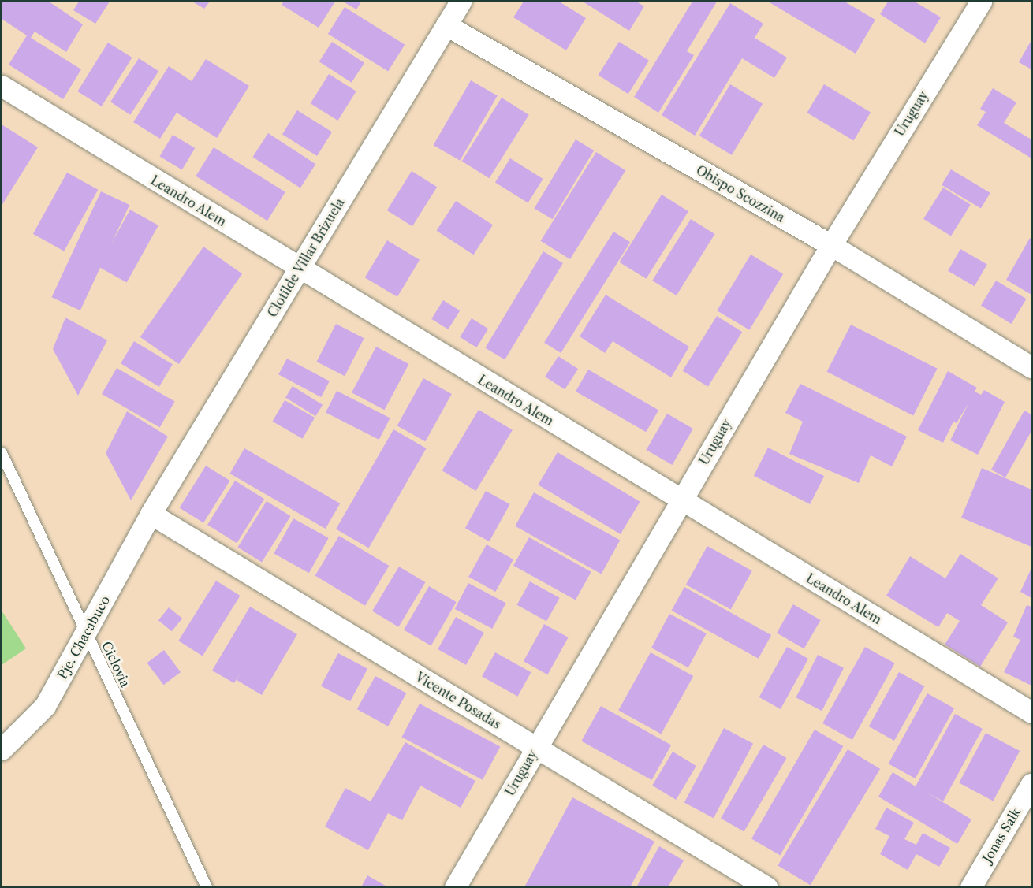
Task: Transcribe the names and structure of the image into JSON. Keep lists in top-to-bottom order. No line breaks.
{"streets":{"street":["Uruguay","Obispo Scozzina","Leandro Alem","Clotilde Villar Brizuela","Pje. Chacabuco","Vicente Posadas","Jonas Salk"],"lane":["Ciclovia"]},"crossings":[["Uruguay","Obispo Scozzina"],["Uruguay","Leandro Alem"],["Uruguay","Vicente Posadas"],["Obispo Scozzina","Clotilde Villar Brizuela"],["Leandro Alem","Clotilde Villar Brizuela"],["Clotilde Villar Brizuela","Pje. Chacabuco"],["Clotilde Villar Brizuela","Vicente Posadas"],["Pje. Chacabuco","Ciclovia"],["Pje. Chacabuco","Vicente Posadas"]]}
